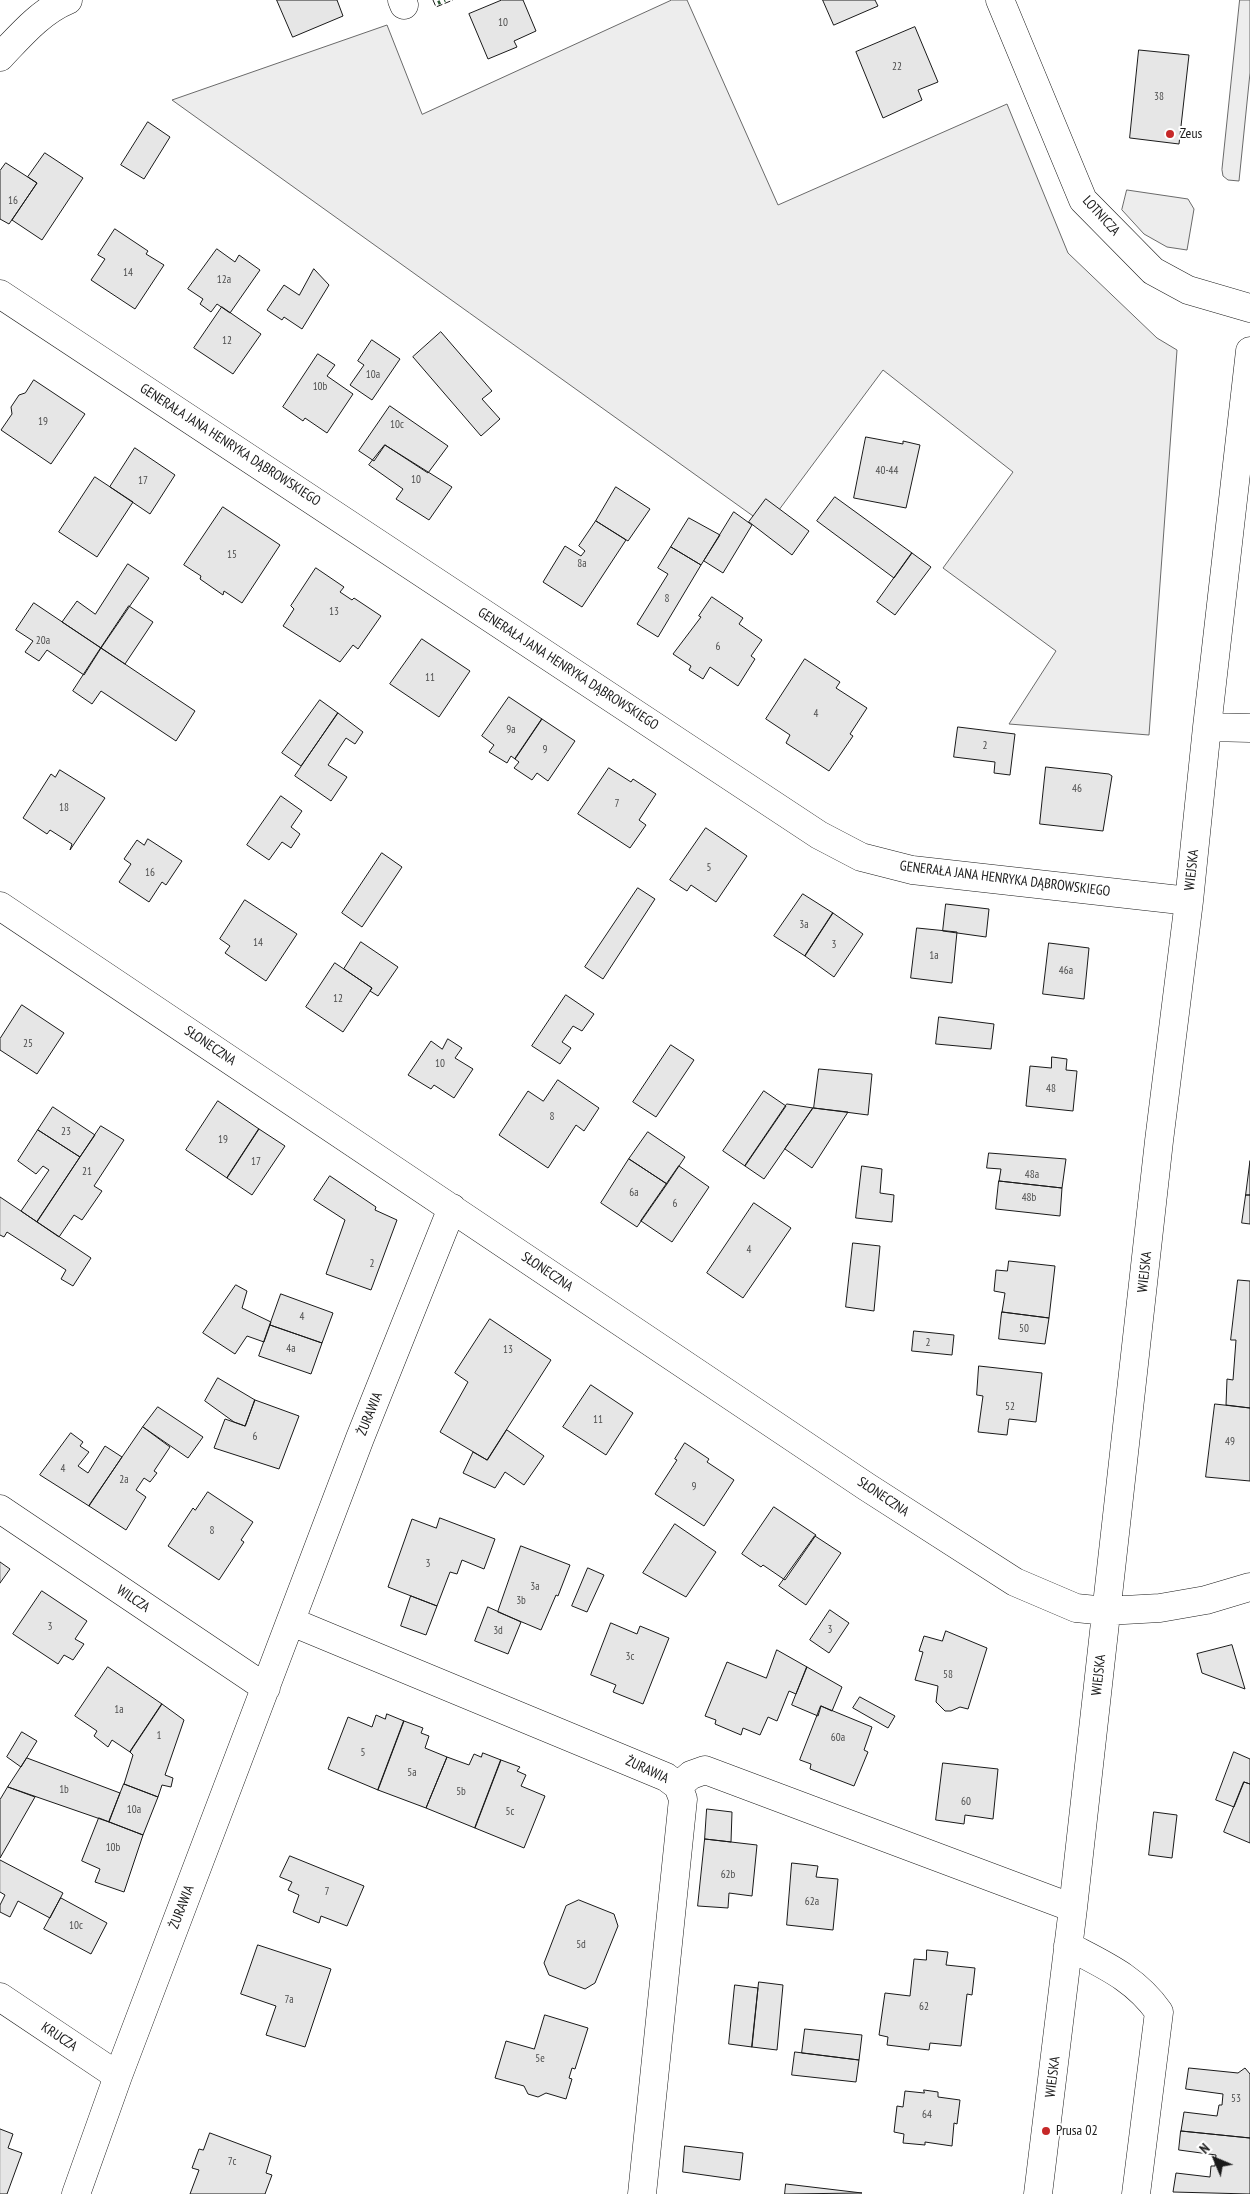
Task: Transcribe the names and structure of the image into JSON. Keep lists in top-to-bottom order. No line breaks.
{"streets":{"street":["LOTNICZA","GENERAŁA JANA HENRYKA DĄBROWSKIEGO","WIEJSKA","SŁONECZNA","ŻURAWIA","WILCZA","KRUCZA"]},"crossings":[["GENERAŁA JANA HENRYKA DĄBROWSKIEGO","WIEJSKA"],["WIEJSKA","SŁONECZNA"],["SŁONECZNA","ŻURAWIA"],["ŻURAWIA","WILCZA"],["ŻURAWIA","KRUCZA"]],"places":["Zeus","Prusa 02"],"house_numbers":["10","22","38","16","14","12a","12","10a","10b","19","10c","40-44","10","17","15","8a","8","13","20a","6","11","4","9a","2","9","46","7","18","5","16","3a","14","3","1a","46a","12","25","10","48","8","23","19","17","21","48a","6a","48b","6","4","2","4","50","2","4a","13","52","11","6","49","4","2a","9","8","3","3a","3b","3","3","3d","3c","58","1a","1","60a","5","5a","1b","5b","60","10a","5c","10b","62b","7","62a","10c","5d","7a","62","5e","53","64","7c"],"north":"top left"}
